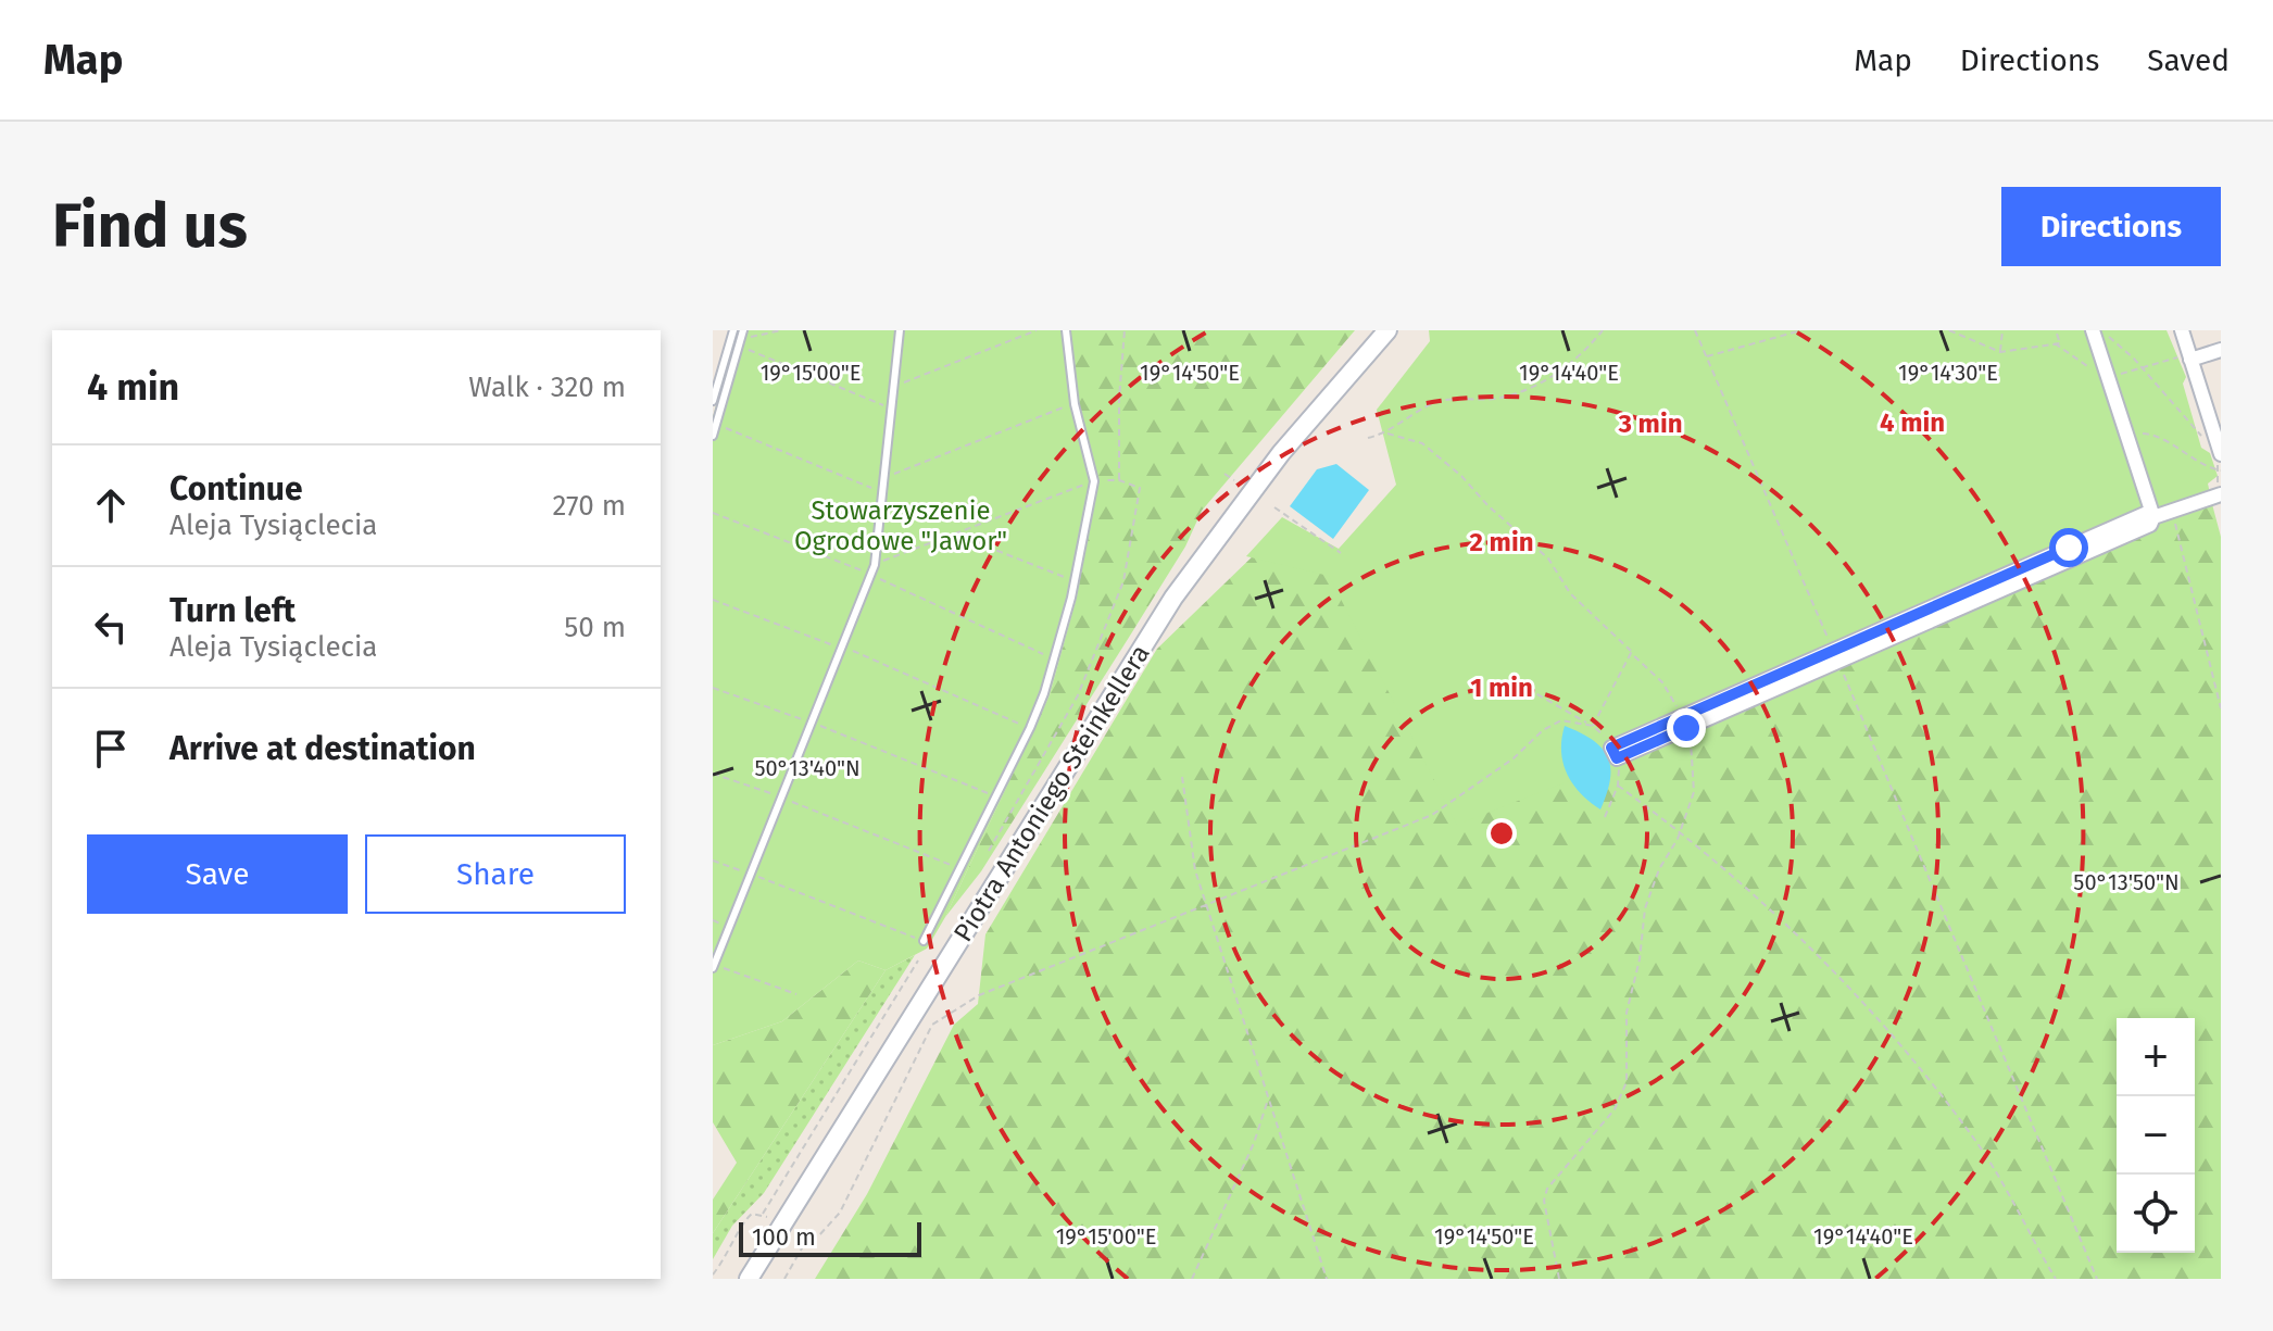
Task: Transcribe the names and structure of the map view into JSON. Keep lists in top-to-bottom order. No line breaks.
{"streets":{"street":["Piotra Antoniego Steinkellera"]},"parks":["Stowarzyszenie Ogrodowe \"Jawor\""],"scale_bar":"100 m","page":{"header":"Map","nav":["Map","Directions","Saved"],"buttons":["Directions",["Save","Share"]],"title":"Find us","heading":["4 min","Walk · 320 m"],"list":[["Continue","Aleja Tysiąclecia","270 m"],["Turn left","Aleja Tysiąclecia","50 m"],"Arrive at destination"],"map_buttons":["+","−"],"scale":"100 m"},"coordinates":["19°15'00\"E","19°14'50\"E","19°14'40\"E","19°14'30\"E","50°13'40\"N","50°13'50\"N"],"rings":["4 min","3 min","2 min","1 min"]}
